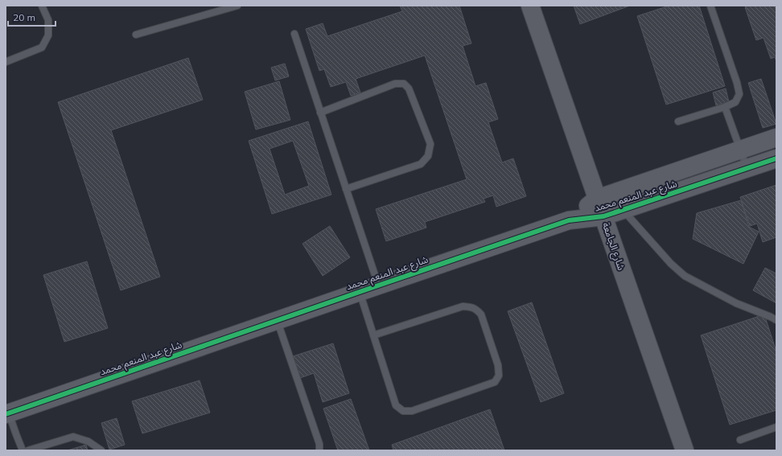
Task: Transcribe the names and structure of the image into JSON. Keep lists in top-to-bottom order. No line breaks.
{"streets":{"street":["شارع عبد المنعم محمد","شارع الجامعة"]},"crossings":[["شارع عبد المنعم محمد","شارع الجامعة"]],"scale_bar":"20 m"}
